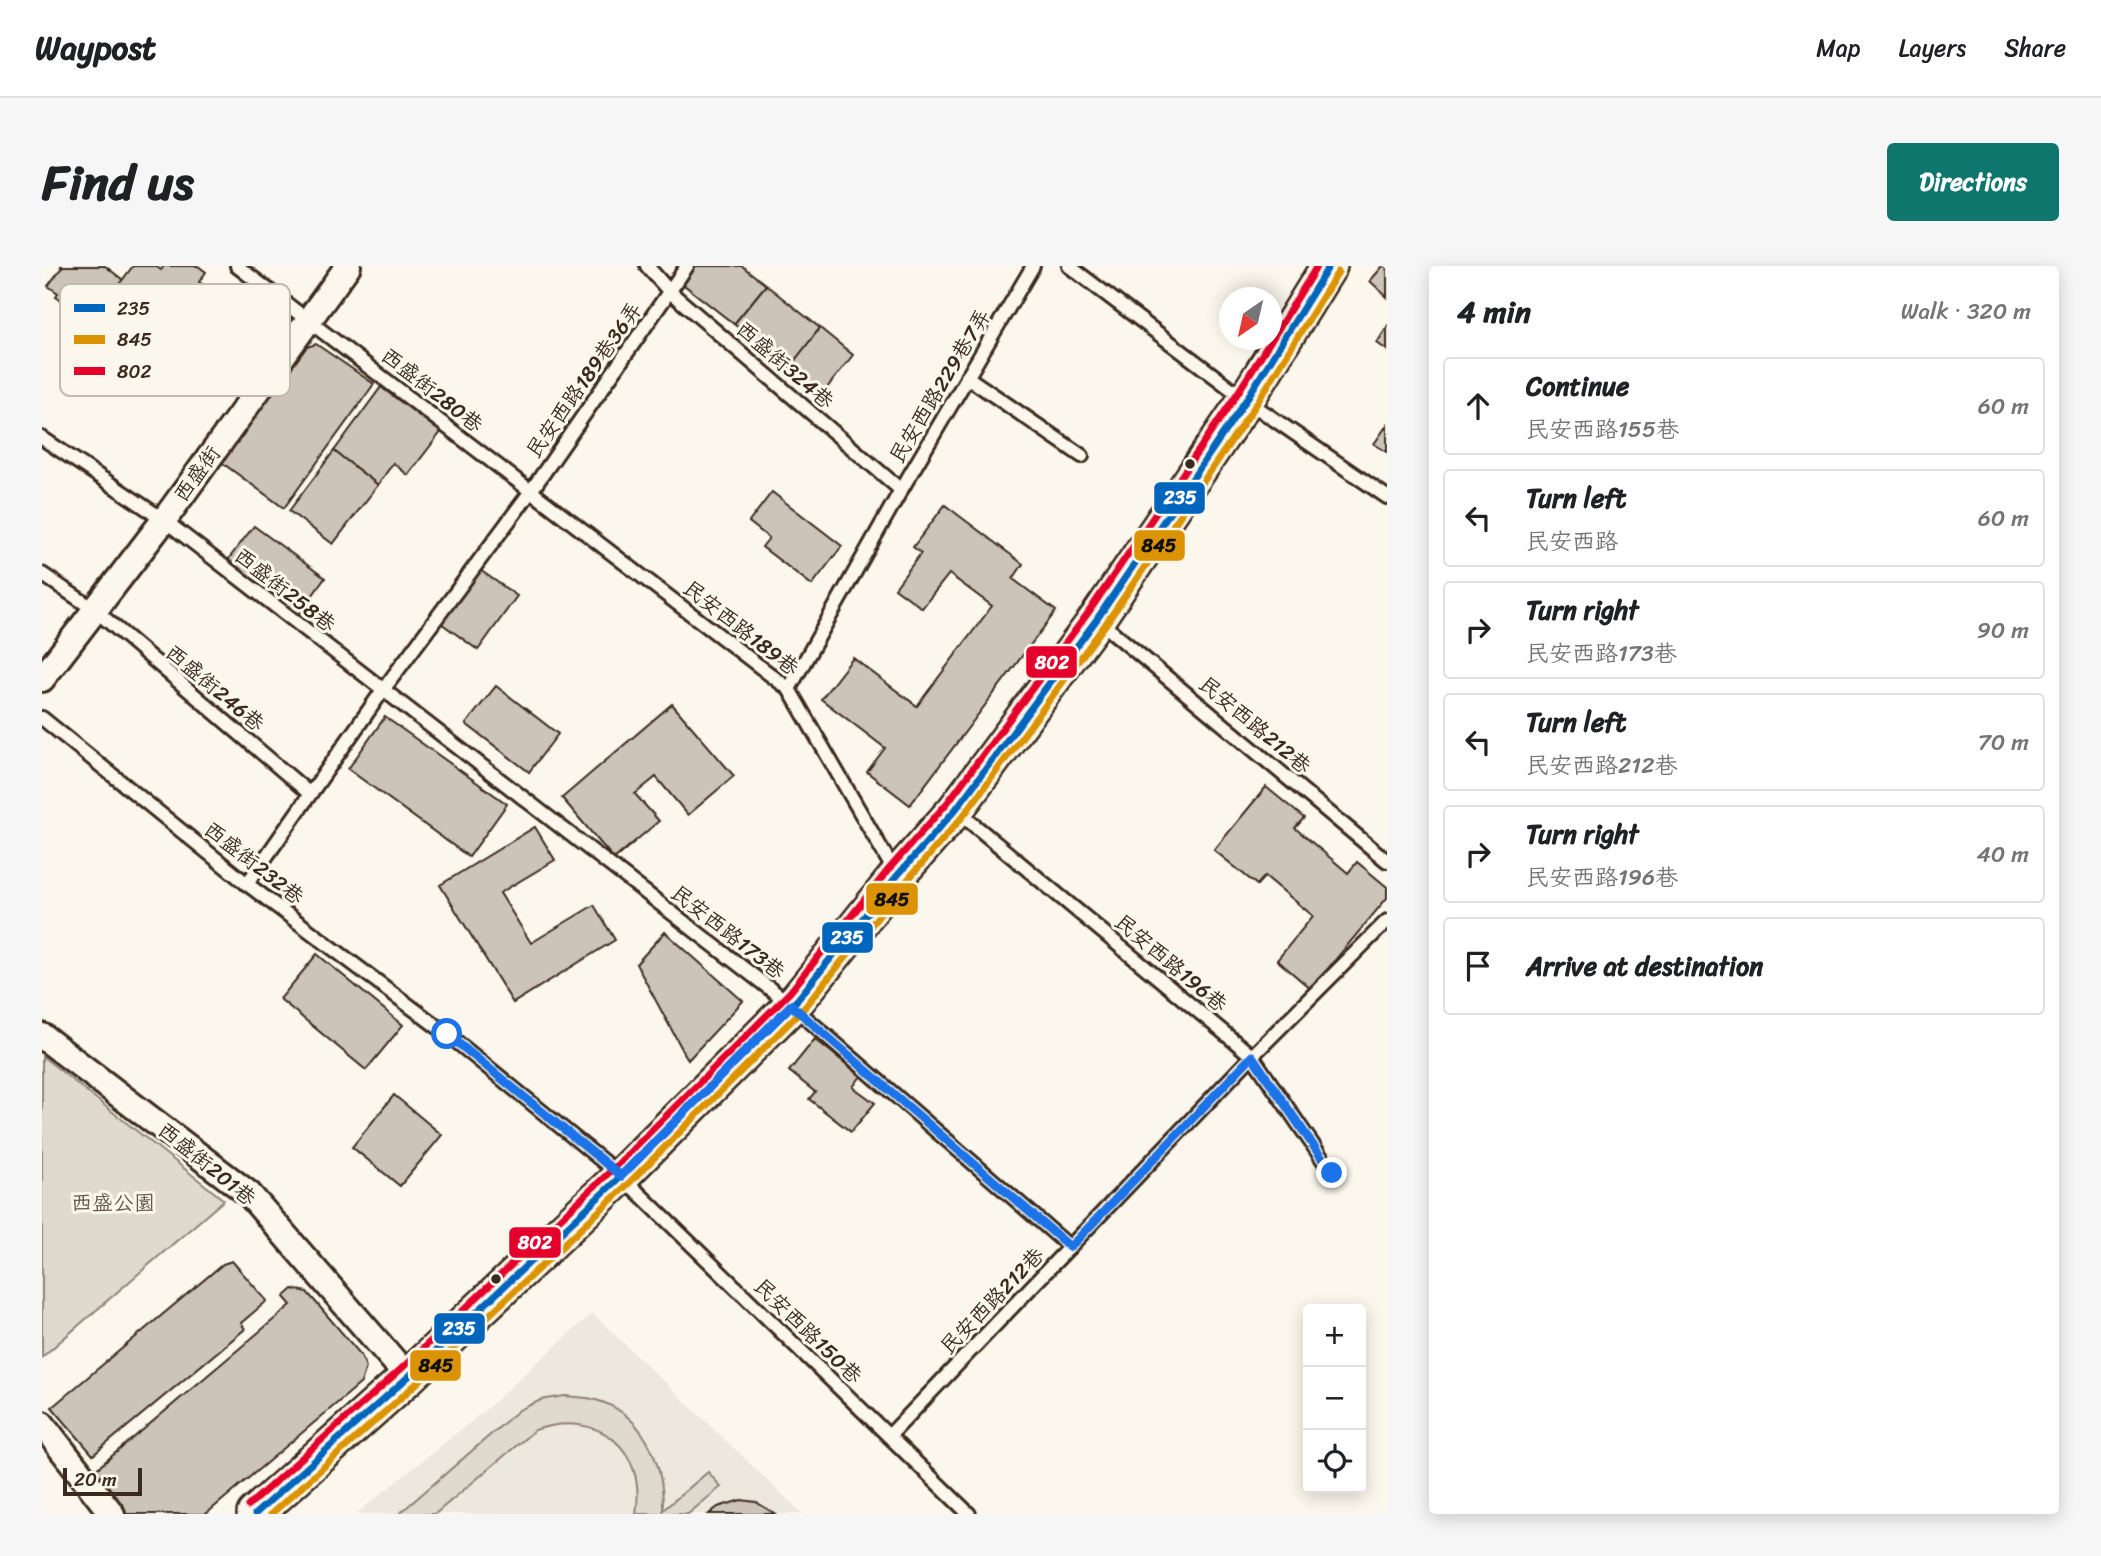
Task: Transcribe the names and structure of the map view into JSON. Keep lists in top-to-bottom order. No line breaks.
{"streets":{"street":["西盛街","西盛街201巷"],"lane":["西盛街324巷","民安西路189巷36弄","民安西路229巷7弄","西盛街280巷","西盛街258巷","民安西路189巷","西盛街246巷","民安西路212巷","西盛街232巷","民安西路173巷","民安西路196巷","民安西路150巷"]},"crossings":[["西盛街324巷","民安西路189巷36弄"],["西盛街324巷","民安西路229巷7弄"],["民安西路189巷36弄","西盛街280巷"],["民安西路189巷36弄","西盛街258巷"],["民安西路189巷36弄","民安西路189巷"],["民安西路189巷36弄","西盛街246巷"],["民安西路189巷36弄","西盛街232巷"],["民安西路189巷36弄","民安西路173巷"],["民安西路229巷7弄","民安西路189巷"],["西盛街280巷","西盛街"],["西盛街280巷","民安西路189巷"],["西盛街","西盛街258巷"],["西盛街","西盛街246巷"],["西盛街258巷","民安西路173巷"],["民安西路212巷","民安西路173巷"],["民安西路212巷","民安西路196巷"],["民安西路212巷","民安西路150巷"],["西盛街232巷","民安西路150巷"]],"parks":["西盛公園"],"lines":["transit line 235","transit line 802","transit line 845"],"legend":["235","845","802"],"scale_bar":"20 m","north":"bottom left","page":{"header":"Waypost","nav":["Map","Layers","Share"],"title":"Find us","buttons":"Directions","heading":["4 min","Walk · 320 m"],"list":[["Continue","民安西路155巷","60 m"],["Turn left","民安西路","60 m"],["Turn right","民安西路173巷","90 m"],["Turn left","民安西路212巷","70 m"],["Turn right","民安西路196巷","40 m"],"Arrive at destination"],"map_buttons":["+","−"],"scale":"20 m"}}
